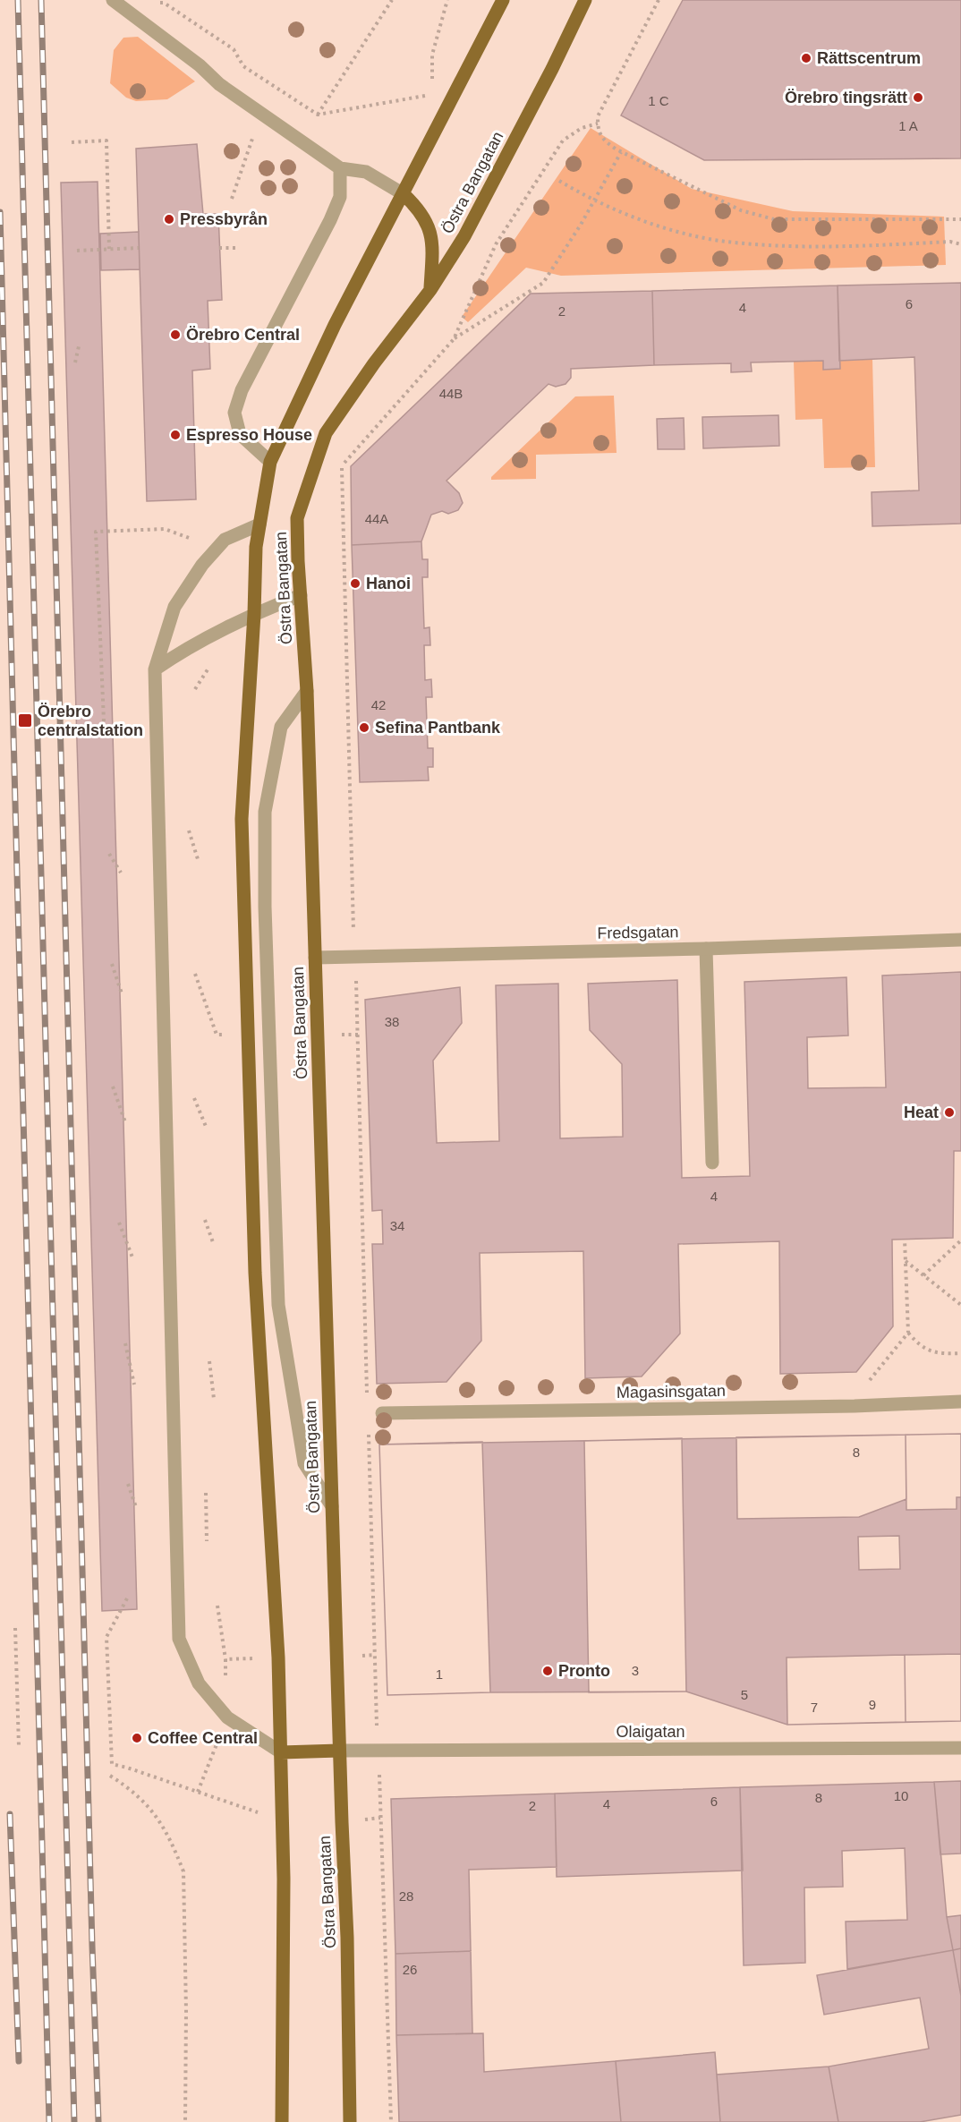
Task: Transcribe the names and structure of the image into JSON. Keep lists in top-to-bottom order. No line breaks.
{"streets":{"main road":["Östra Bangatan"],"street":["Fredsgatan","Magasinsgatan","Olaigatan"]},"crossings":[["Östra Bangatan","Fredsgatan"],["Östra Bangatan","Olaigatan"]],"places":{"other":["Rättscentrum","Örebro tingsrätt","Pressbyrån","Örebro Central","Espresso House","Hanoi","Sefina Pantbank","Heat","Pronto","Coffee Central"],"transit":["Örebro centralstation"]},"house_numbers":["1 C","1 A","6","4","2","44B","44A","42","38","4","34","8","3","1","5","9","7","10","8","6","4","2","28","26"]}
